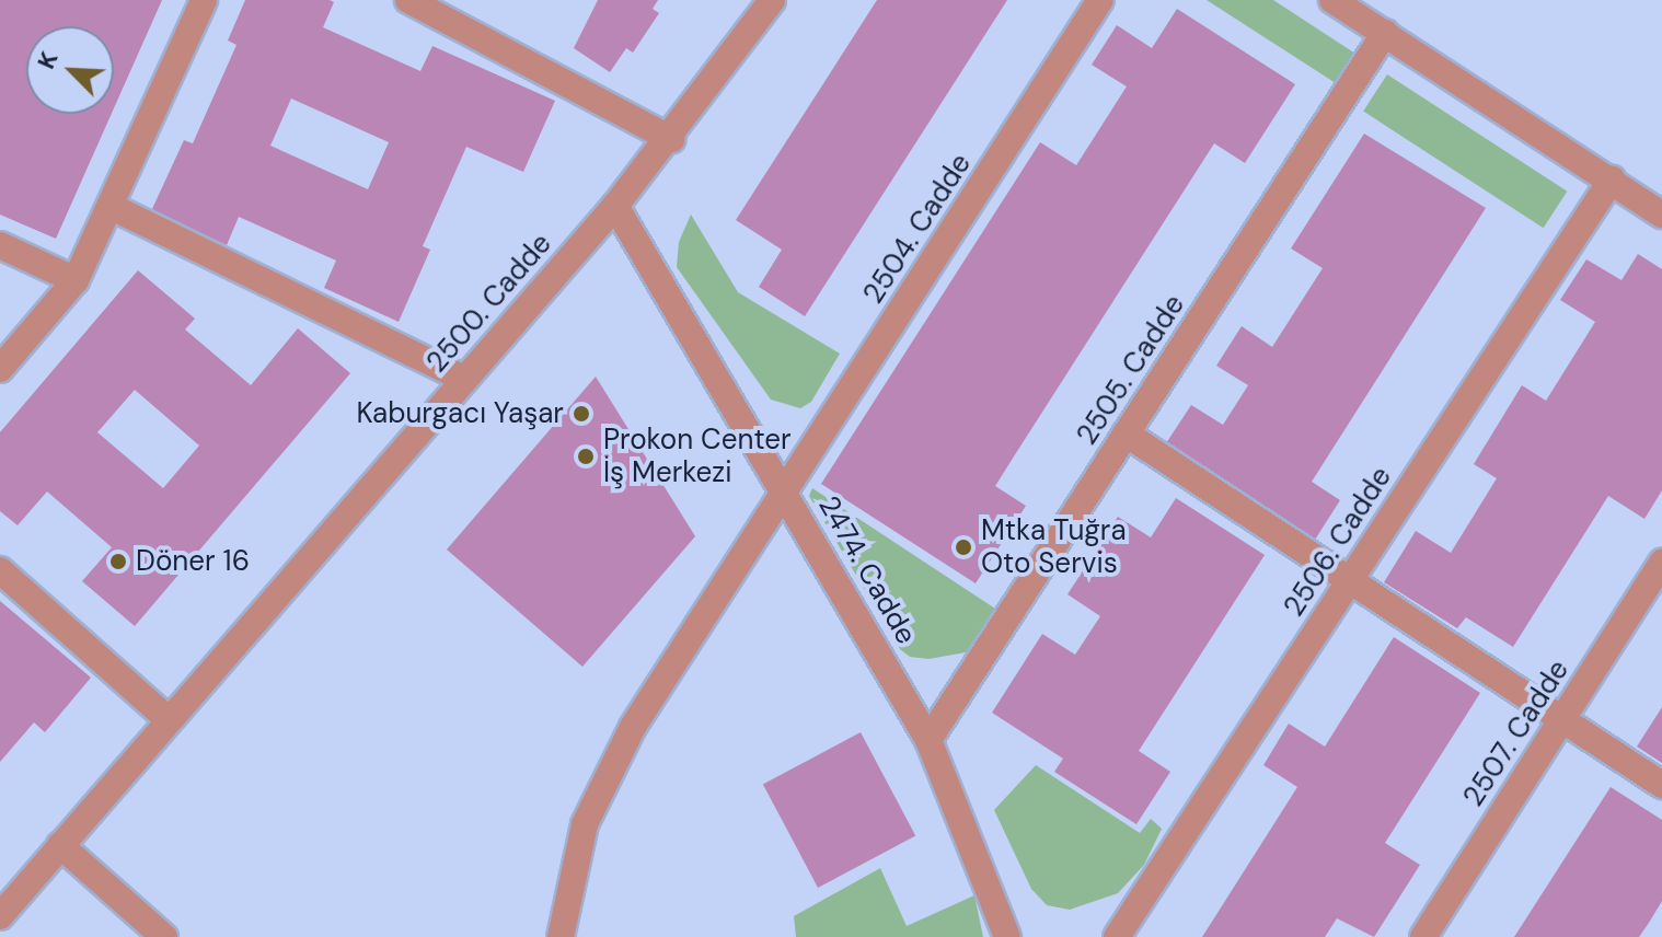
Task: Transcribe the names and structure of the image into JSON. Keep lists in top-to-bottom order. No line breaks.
{"streets":{"street":["2504. Cadde","2500. Cadde","2505. Cadde","2506. Cadde","2474. Cadde","2507. Cadde"]},"crossings":[["2504. Cadde","2474. Cadde"],["2500. Cadde","2474. Cadde"],["2505. Cadde","2474. Cadde"]],"places":["Kaburgacı Yaşar","Prokon Center İş Merkezi","Mtka Tuğra Oto Servis","Döner 16"],"north":"top left"}
